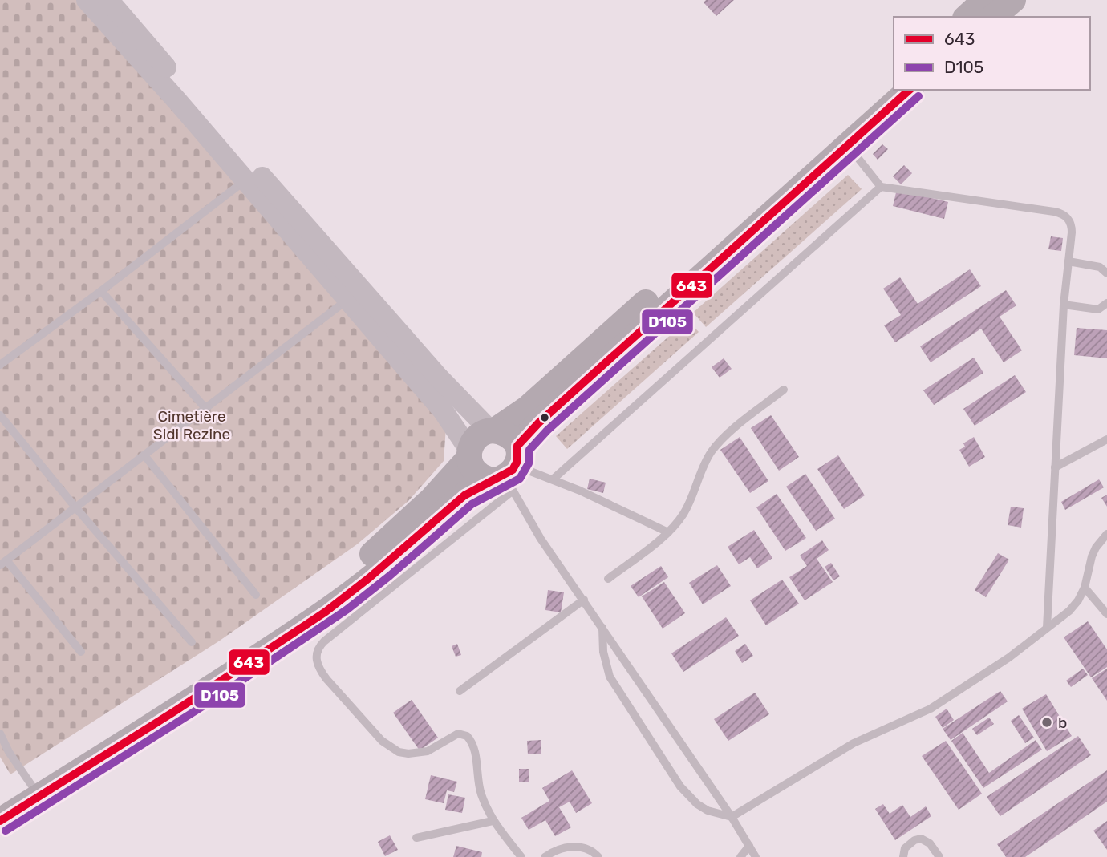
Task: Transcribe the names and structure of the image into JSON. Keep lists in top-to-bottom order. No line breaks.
{"parks":["Cimetière Sidi Rezine"],"places":["b"],"lines":["transit line 643","transit line D105"],"legend":["643","D105"]}
